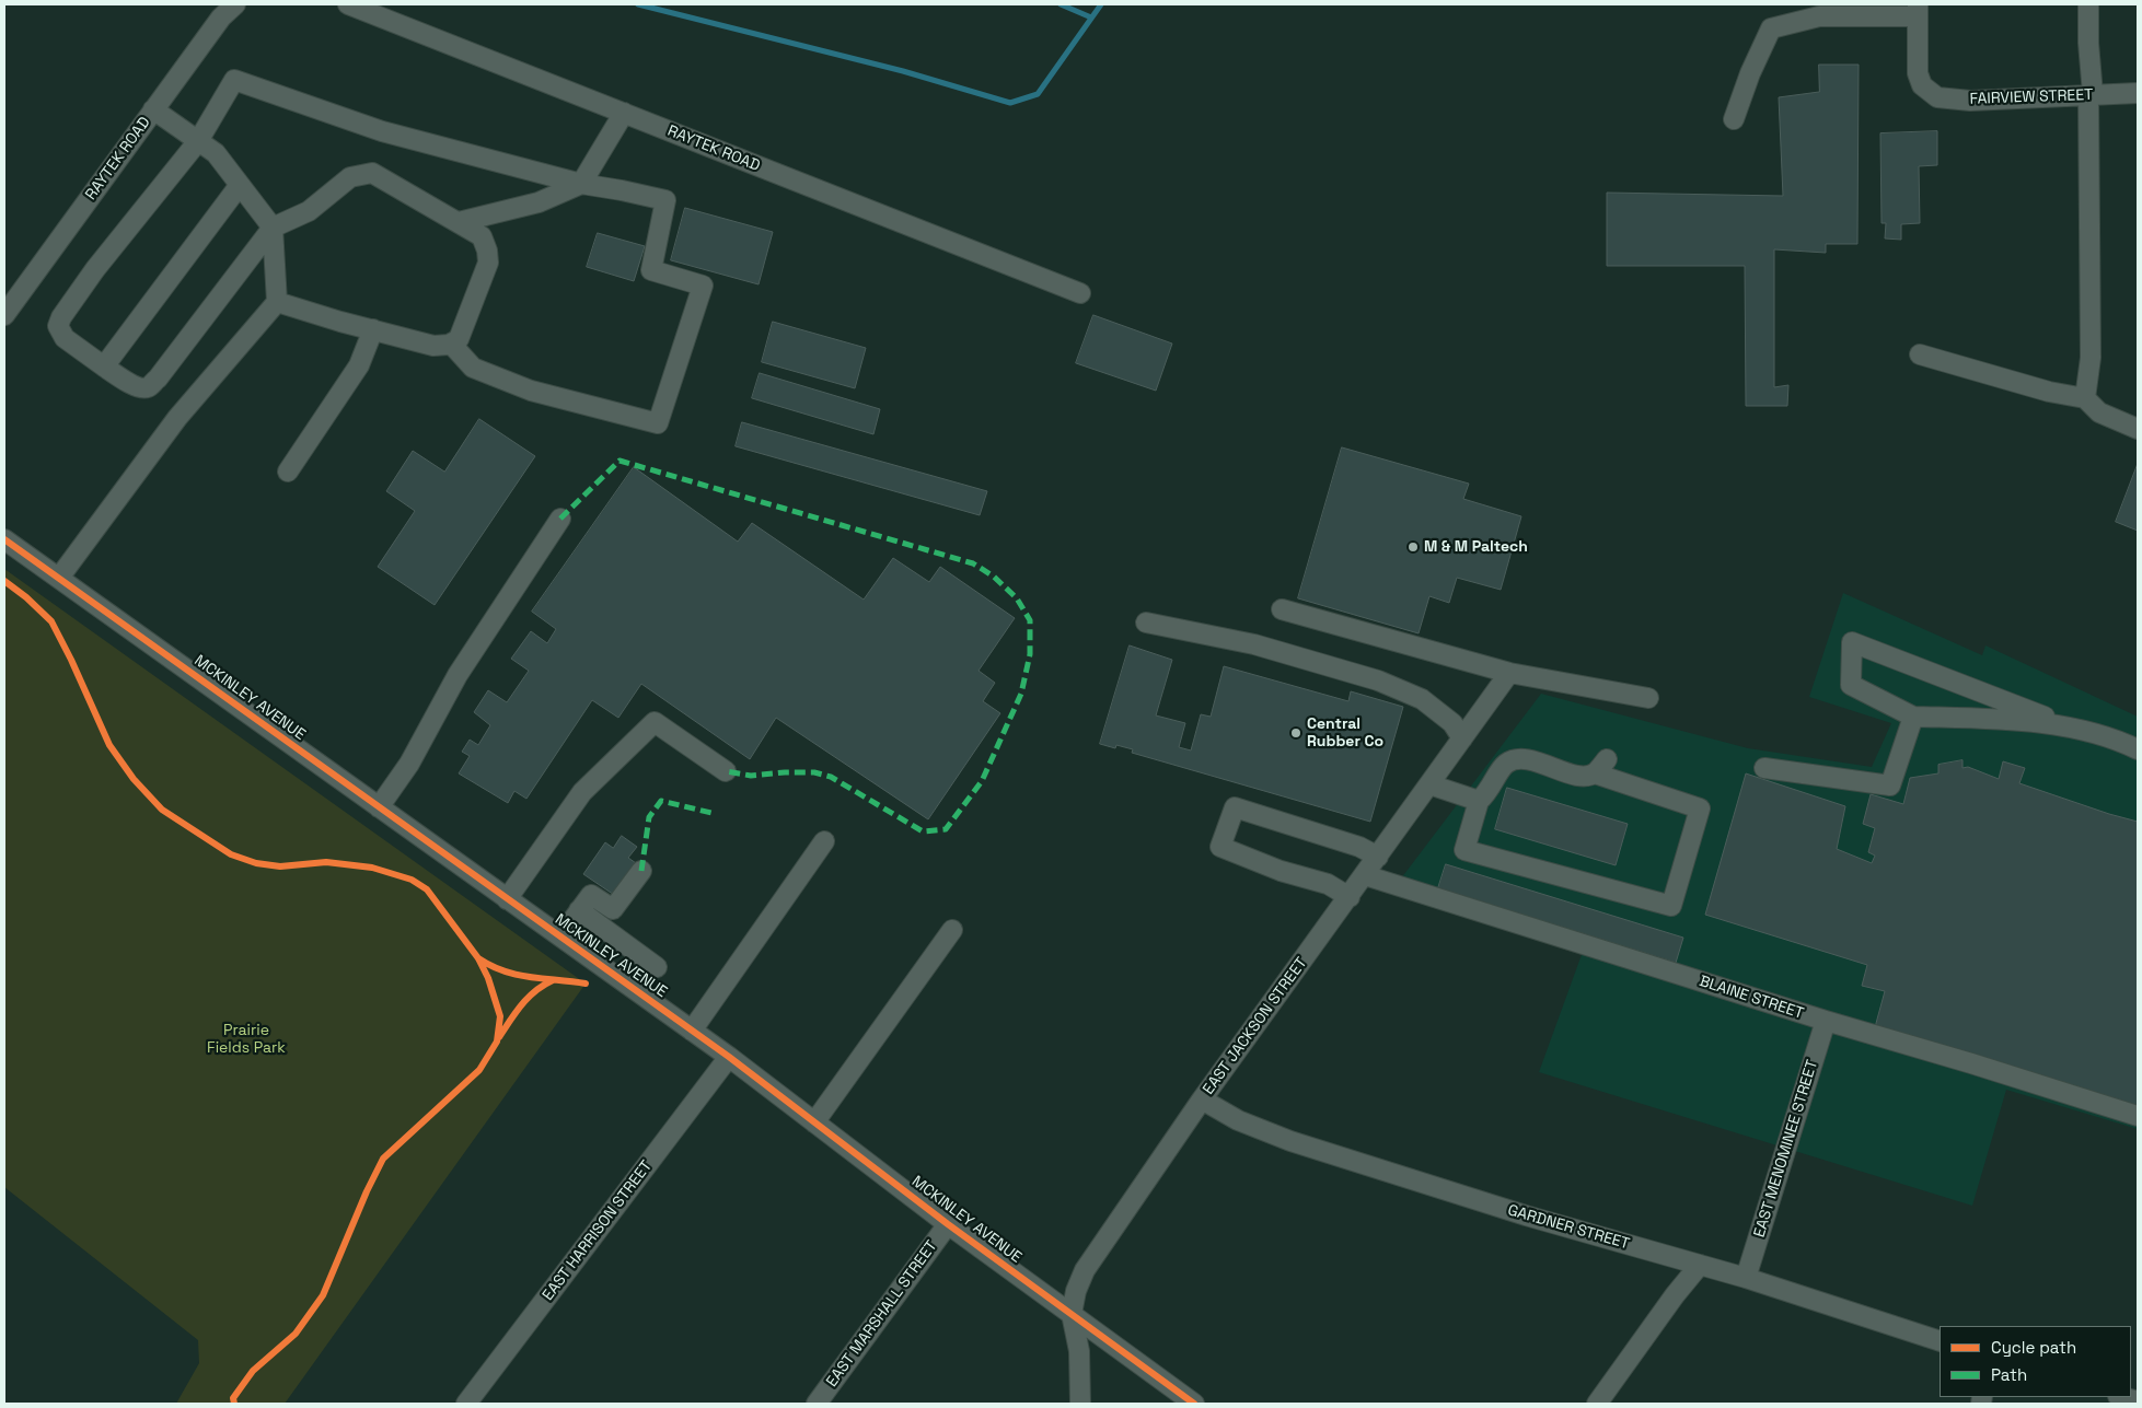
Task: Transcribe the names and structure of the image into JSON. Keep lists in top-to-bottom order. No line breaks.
{"streets":{"street":["FAIRVIEW STREET","RAYTEK ROAD","MCKINLEY AVENUE","BLAINE STREET","EAST JACKSON STREET","EAST MENOMINEE STREET","GARDNER STREET","EAST HARRISON STREET","EAST MARSHALL STREET"]},"crossings":[["MCKINLEY AVENUE","EAST JACKSON STREET"],["MCKINLEY AVENUE","EAST HARRISON STREET"],["MCKINLEY AVENUE","EAST MARSHALL STREET"],["BLAINE STREET","EAST JACKSON STREET"],["BLAINE STREET","EAST MENOMINEE STREET"],["EAST JACKSON STREET","GARDNER STREET"],["EAST MENOMINEE STREET","GARDNER STREET"]],"parks":["Prairie Fields Park"],"places":["M & M Paltech","Central Rubber Co"],"legend":["Cycle path","Path"]}
